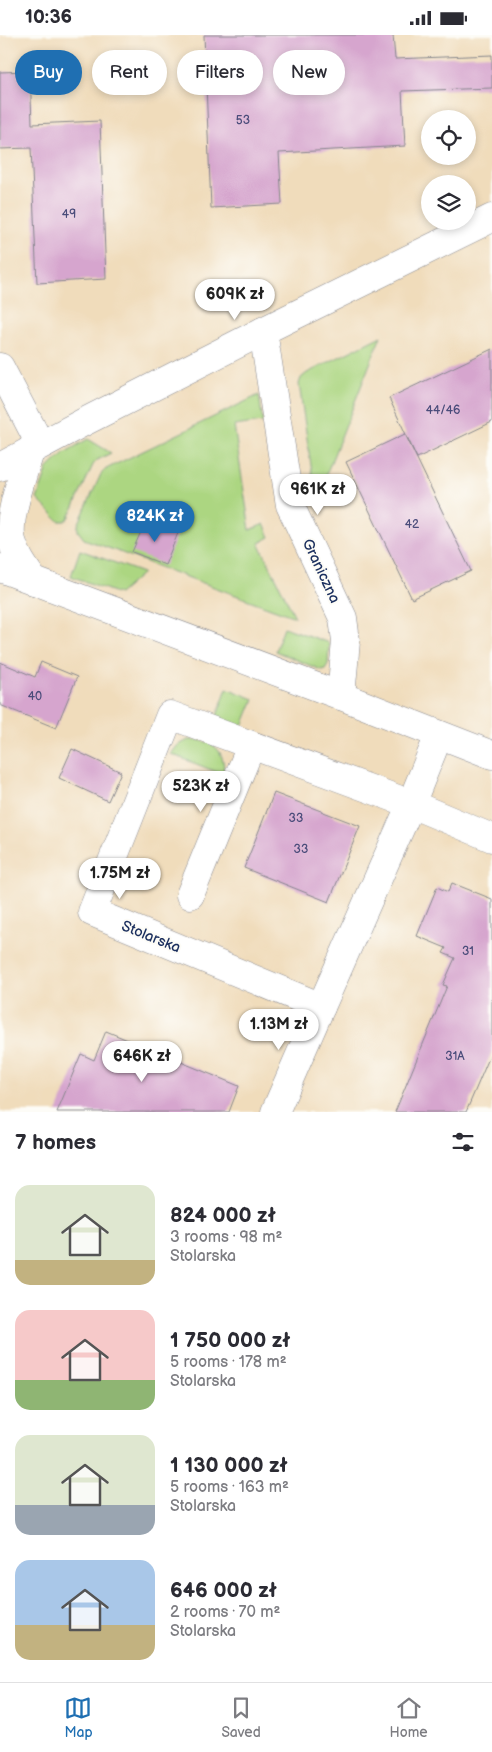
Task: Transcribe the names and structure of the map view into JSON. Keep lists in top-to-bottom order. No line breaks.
{"streets":{"street":["Graniczna","Stolarska"]},"house_numbers":["53","49","44/46","42","40","33","33","31","31A"],"page":{"status":"10:36","chip":["Buy","Rent","Filters","New"],"price":["609K zł","961K zł","824K zł","523K zł","1.75M zł","1.13M zł","646K zł"],"heading":"7 homes","list":[{"name":"824 000 zł","note":"3 rooms · 98 m² · Stolarska"},{"name":"1 750 000 zł","note":"5 rooms · 178 m² · Stolarska"},{"name":"1 130 000 zł","note":"5 rooms · 163 m² · Stolarska"},{"name":"646 000 zł","note":"2 rooms · 70 m² · Stolarska"}],"tabs":["Map","Saved","Home"]}}
